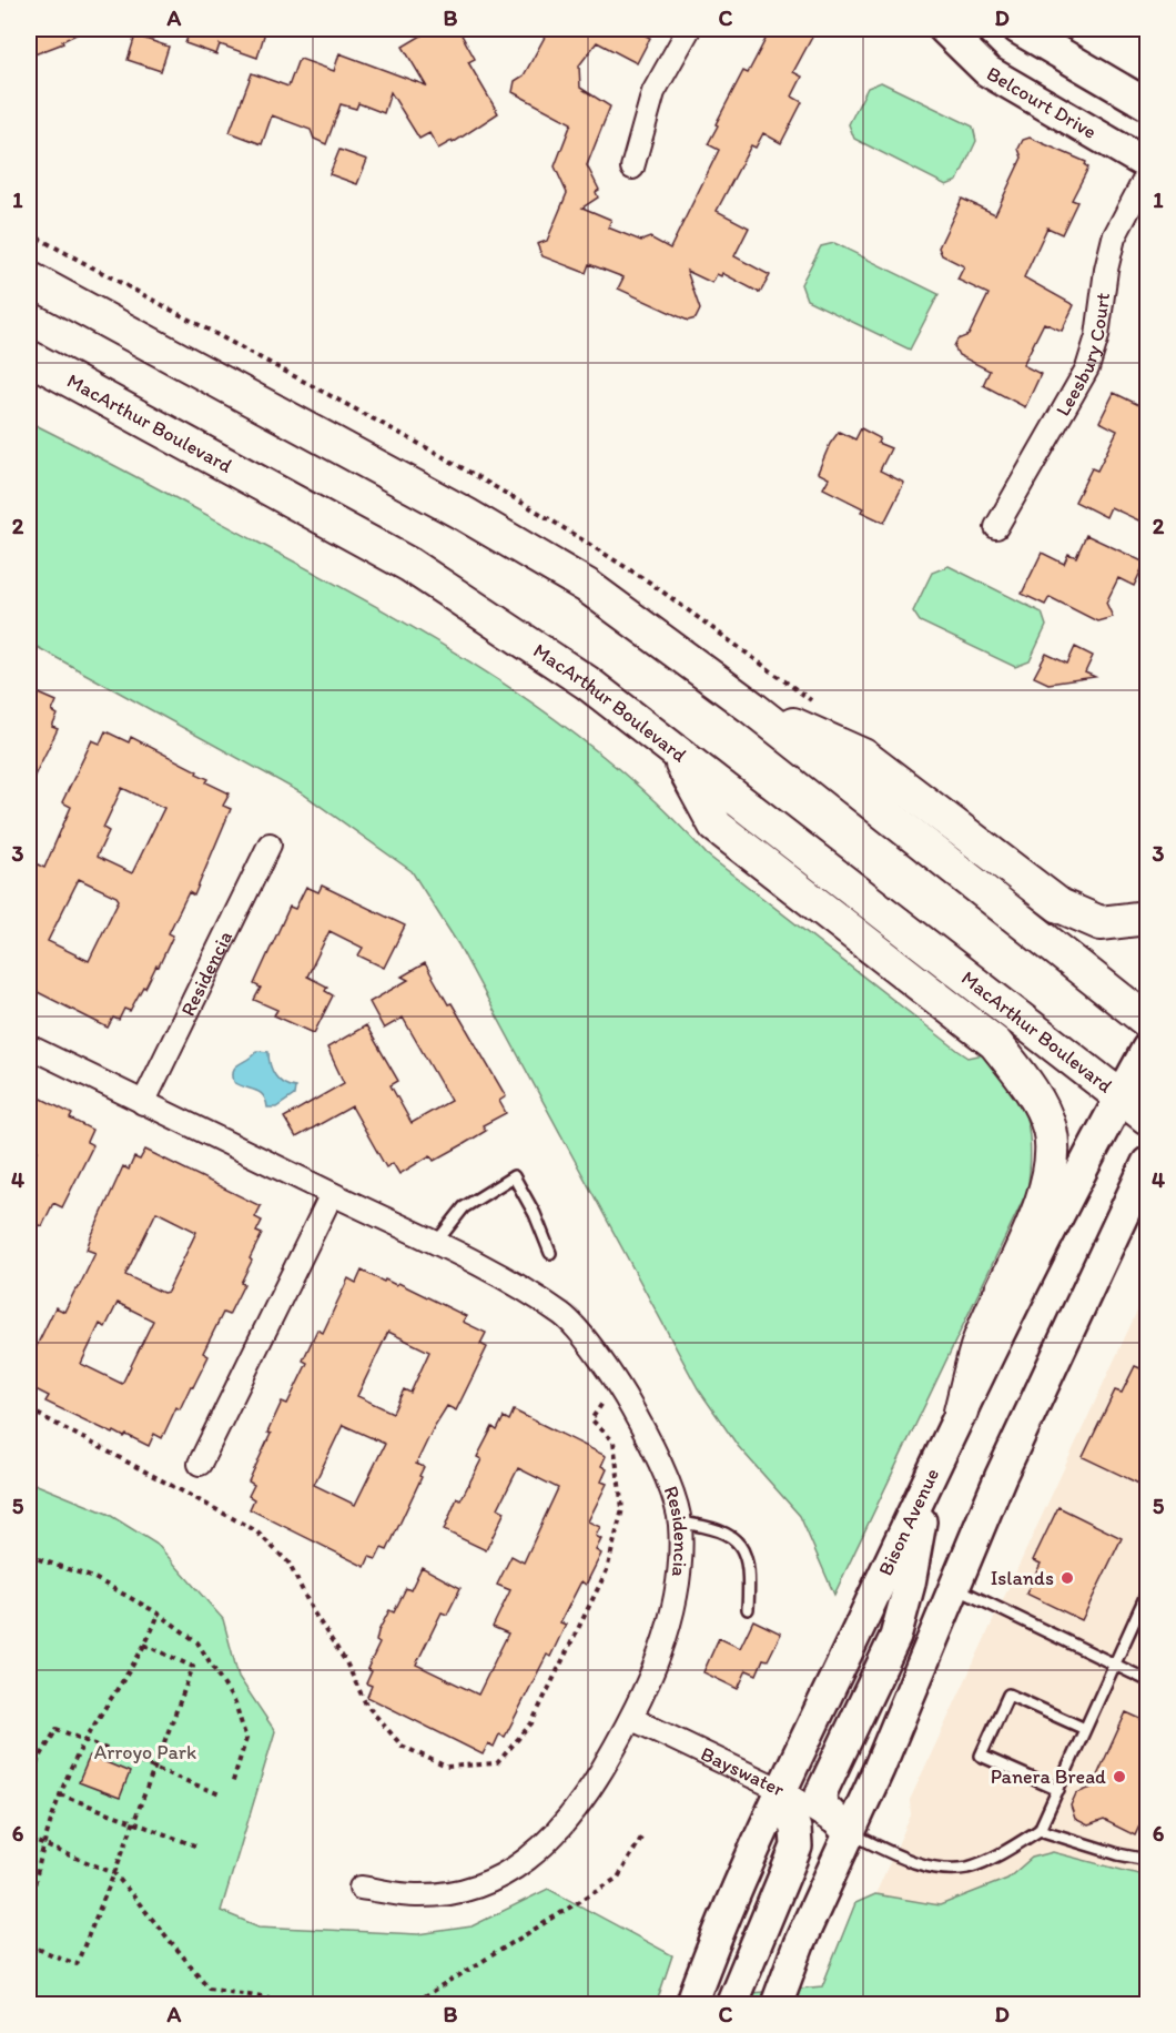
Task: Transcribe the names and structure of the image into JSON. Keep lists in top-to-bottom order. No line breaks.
{"streets":{"main road":["Belcourt Drive","MacArthur Boulevard","Bison Avenue"],"street":["Leesbury Court","Residencia","Bayswater"]},"crossings":[["MacArthur Boulevard","Bison Avenue"],["Residencia","Bayswater"],["Bison Avenue","Bayswater"]],"parks":["Arroyo Park"],"places":["Islands","Panera Bread"],"grid":{"columns":["A","B","C","D"],"rows":["1","2","3","4","5","6"]}}
